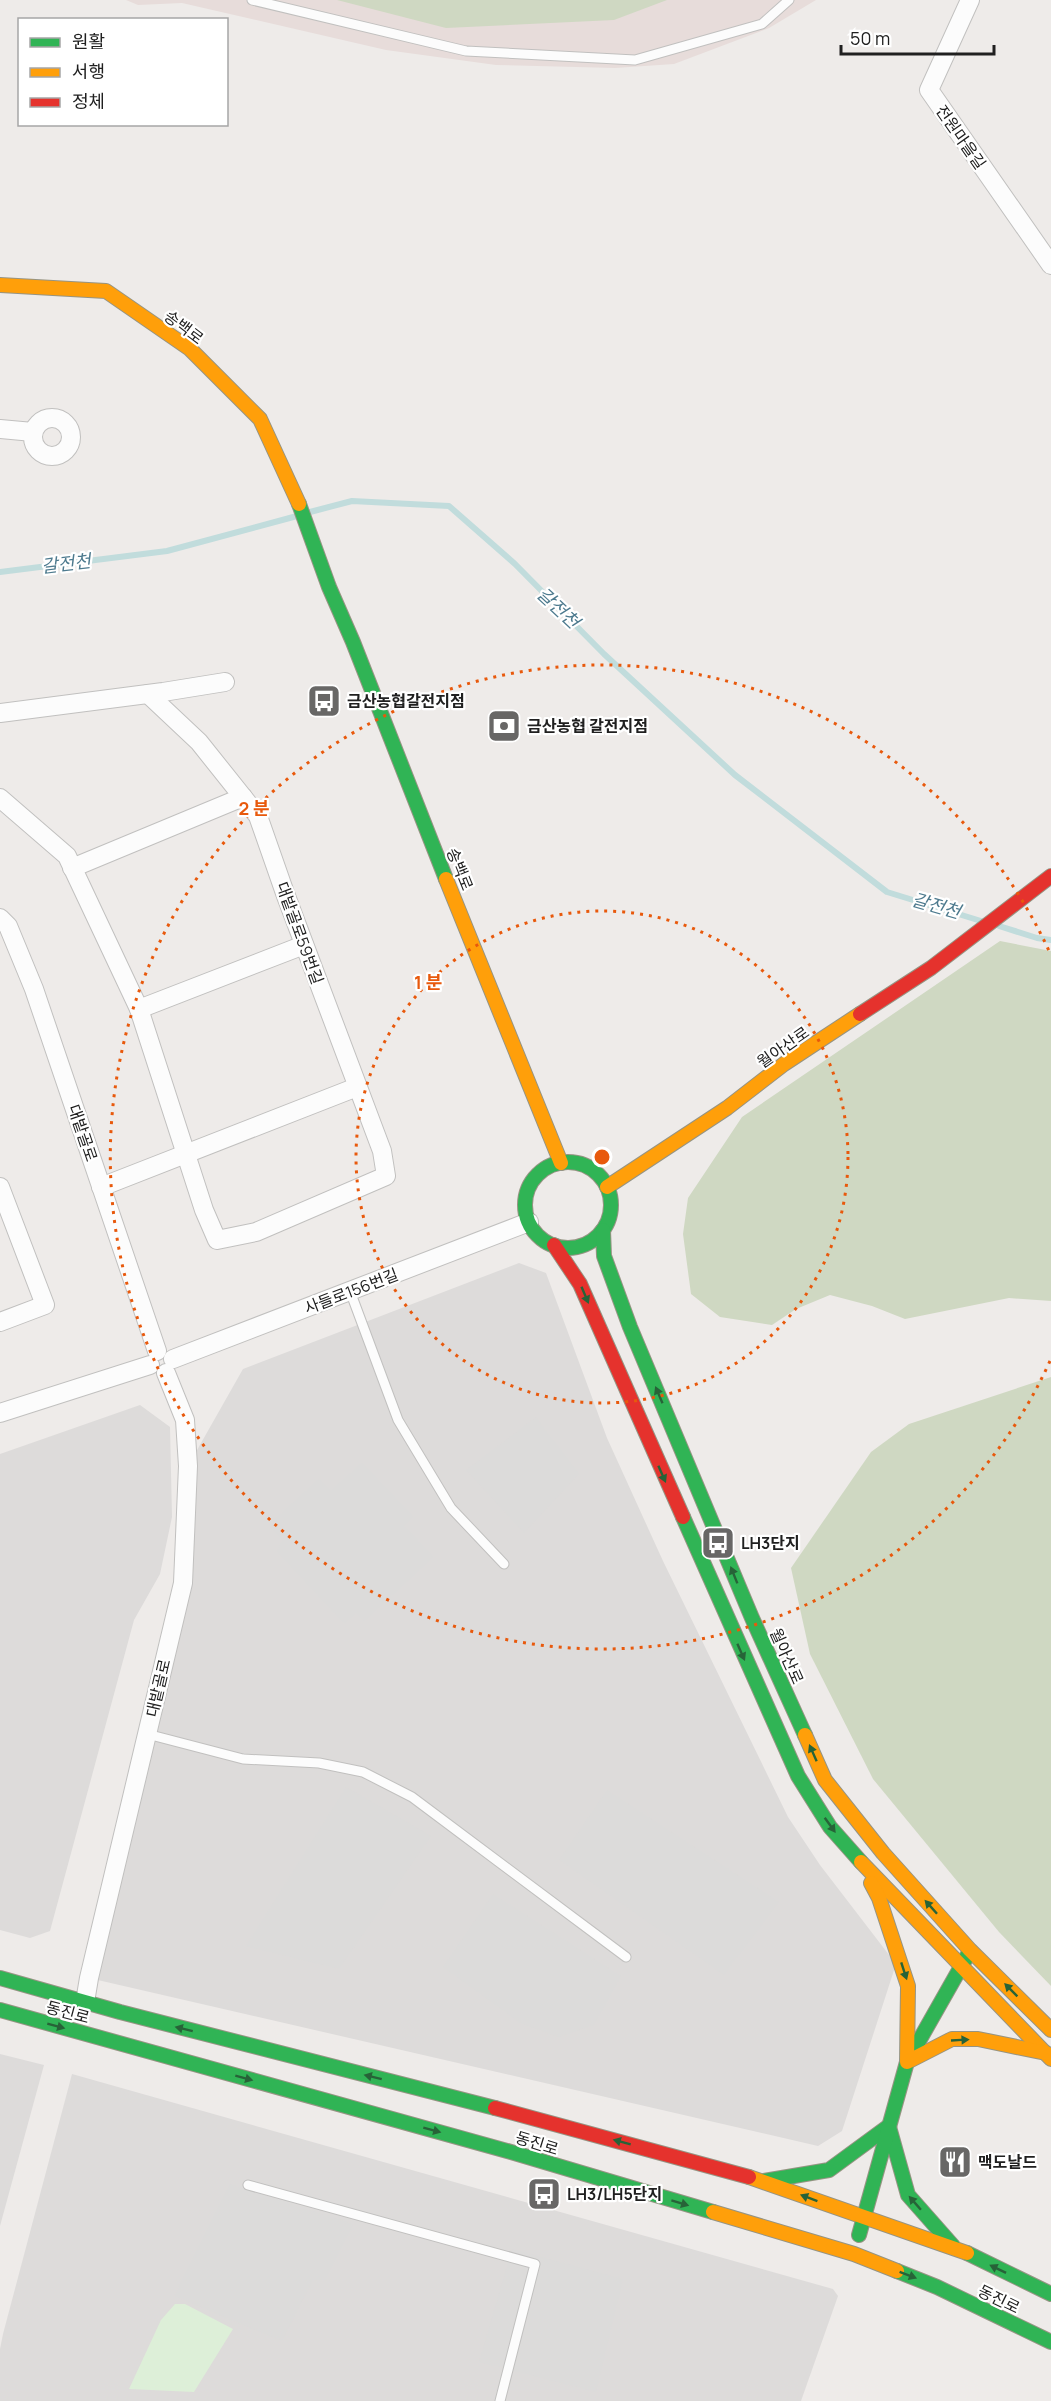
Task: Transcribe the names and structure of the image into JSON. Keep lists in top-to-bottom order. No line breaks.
{"streets":{"street":["전원마을길","송백로","대밭골로59번길","월아산로","대밭골로","사들로156번길","동진로"]},"crossings":[["송백로","월아산로"],["송백로","사들로156번길"],["월아산로","사들로156번길"],["대밭골로","사들로156번길"],["대밭골로","동진로"]],"water":["갈전천"],"places":{"bus stop":["금산농협갈전지점","LH3단지","LH3/LH5단지"],"bank":["금산농협 갈전지점"],"restaurant":["맥도날드"]},"legend":["원활","서행","정체"],"scale_bar":"50 m","rings":["2 분","1 분"]}
